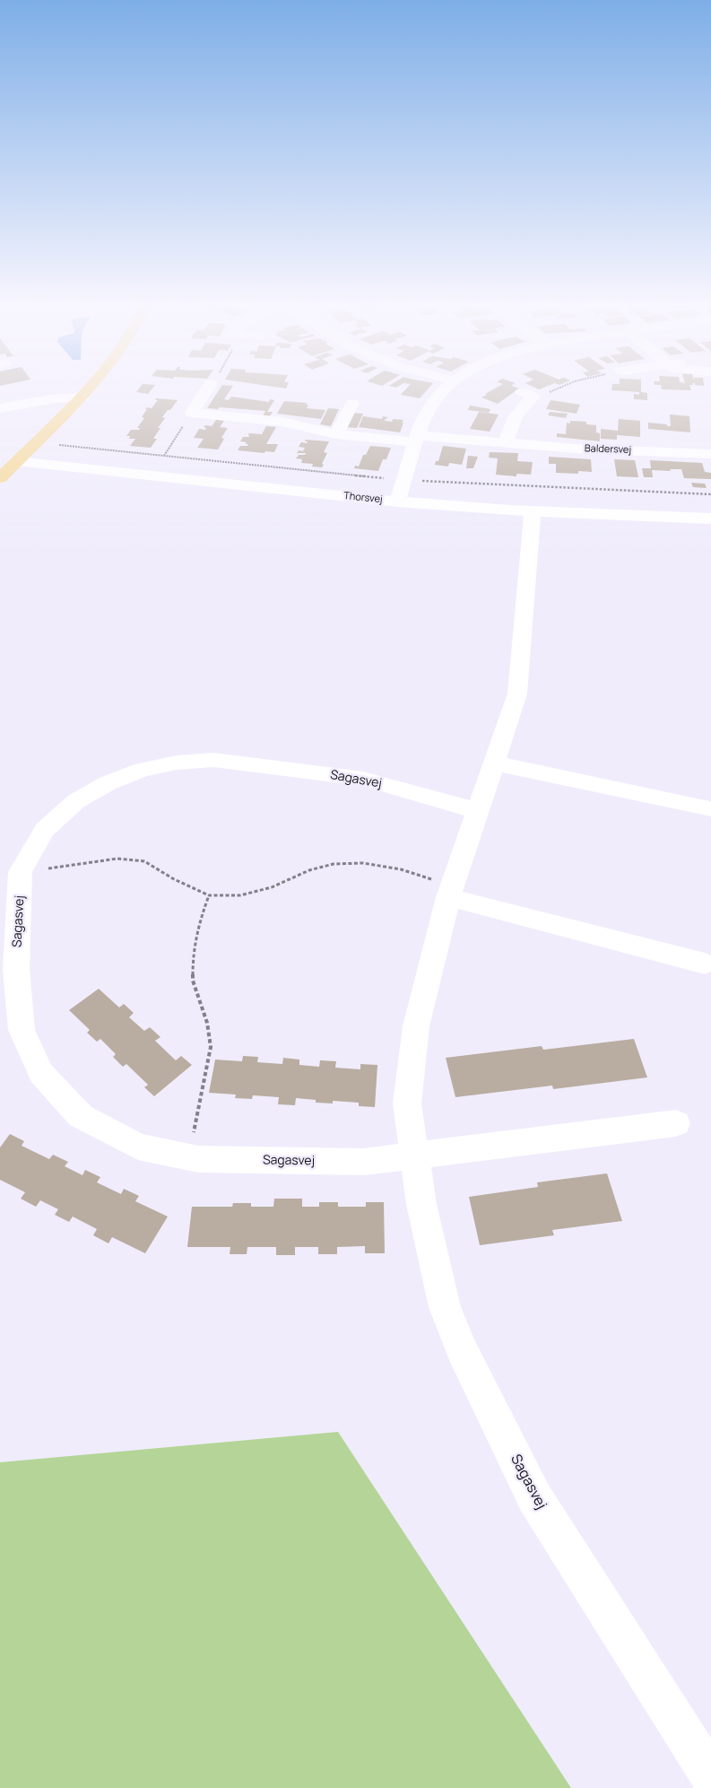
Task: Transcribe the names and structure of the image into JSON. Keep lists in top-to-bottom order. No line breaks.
{"streets":{"street":["Baldersvej","Thorsvej","Sagasvej"]},"crossings":[["Thorsvej","Sagasvej"]]}
